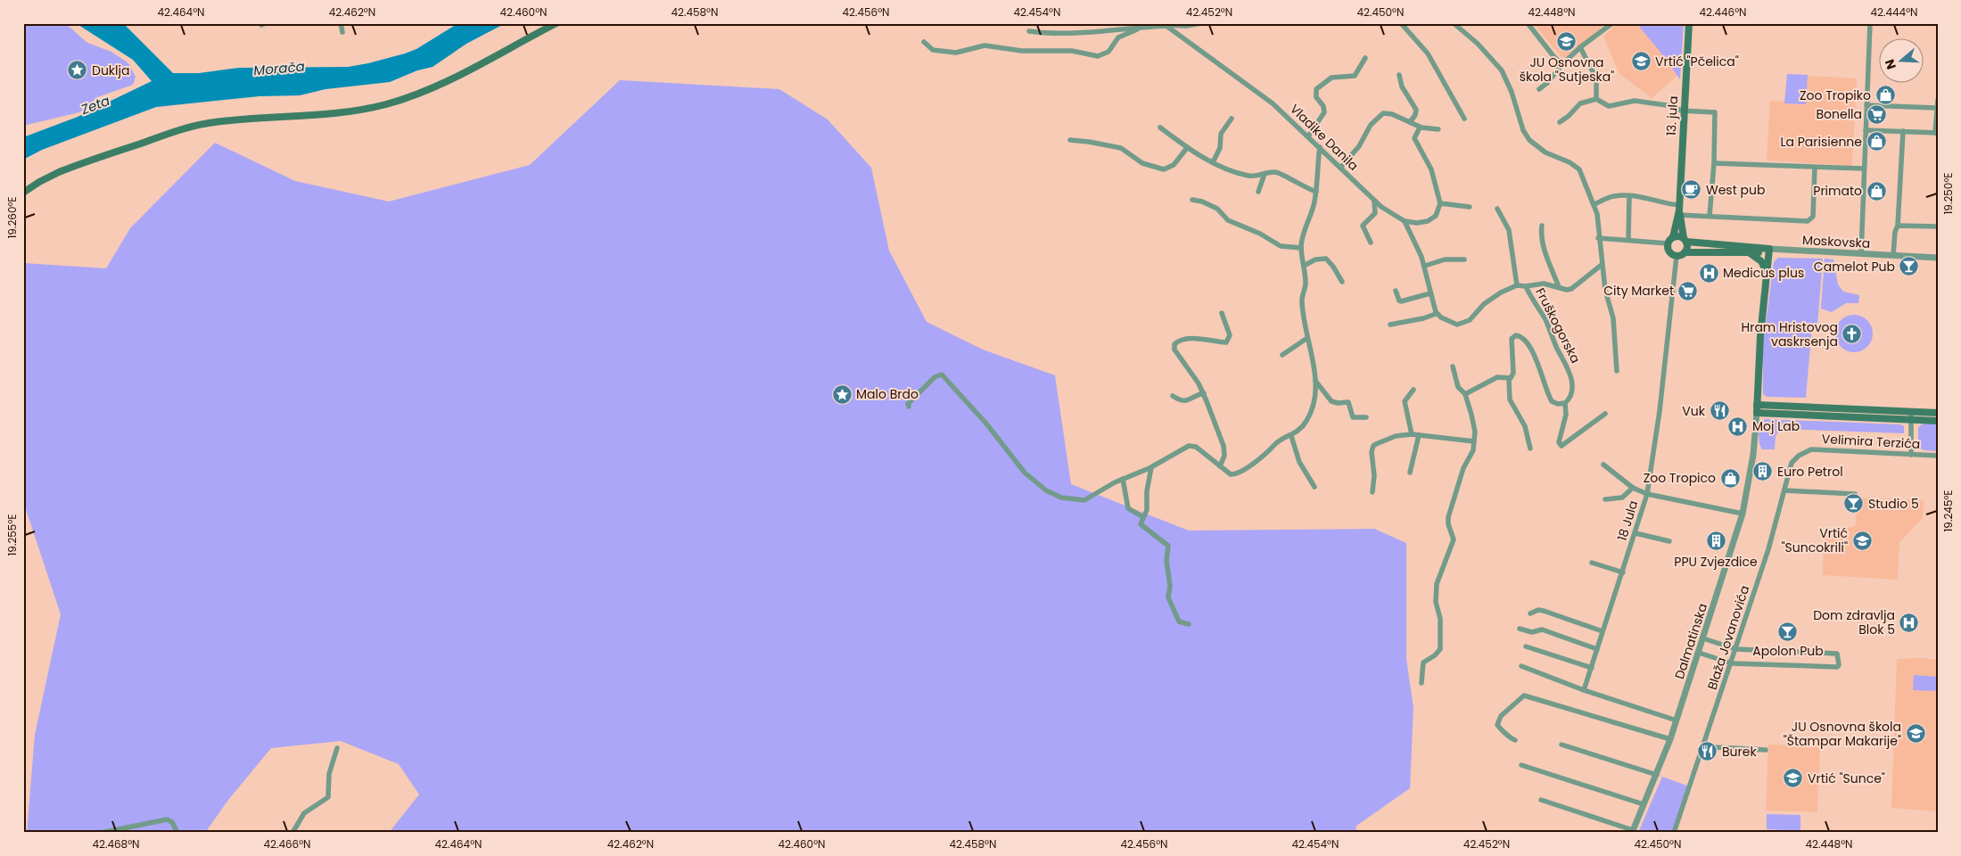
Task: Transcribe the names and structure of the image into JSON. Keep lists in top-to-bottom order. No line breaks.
{"streets":{"main road":["13. jula","Moskovska","Dalmatinska"],"street":["Vladike Danila","Fruškogorska","Velimira Terzića","18 Jula","Blaža Jovanovića"]},"crossings":[["Moskovska","18 Jula"],["Moskovska","Dalmatinska"],["Velimira Terzića","Blaža Jovanovića"]],"water":["Morača","Zeta"],"places":{"school or university":["JU Osnovna škola \"Sutjeska\"","Vrtić \"Pčelica\"","Vrtić \"Suncokrili\"","JU Osnovna škola \"Štampar Makarije\"","Vrtić \"Sunce\""],"place":["Duklja","Malo Brdo"],"shop":["Zoo Tropiko","La Parisienne","Primato","Zoo Tropico"],"supermarket":["Bonella","City Market"],"cafe":["West pub"],"bar":["Camelot Pub","Studio 5","Apolon Pub"],"hospital":["Medicus plus","Moj Lab","Dom zdravlja Blok 5"],"church":["Hram Hristovog vaskrsenja"],"restaurant":["Vuk","Burek"],"building":["Euro Petrol","PPU Zvjezdice"]},"north":"left","coordinates":["42.464°N","42.462°N","42.460°N","42.458°N","42.456°N","42.454°N","42.452°N","42.450°N","42.448°N","42.446°N","42.444°N","19.250°E","19.260°E","19.245°E","19.255°E","42.468°N","42.466°N"]}
